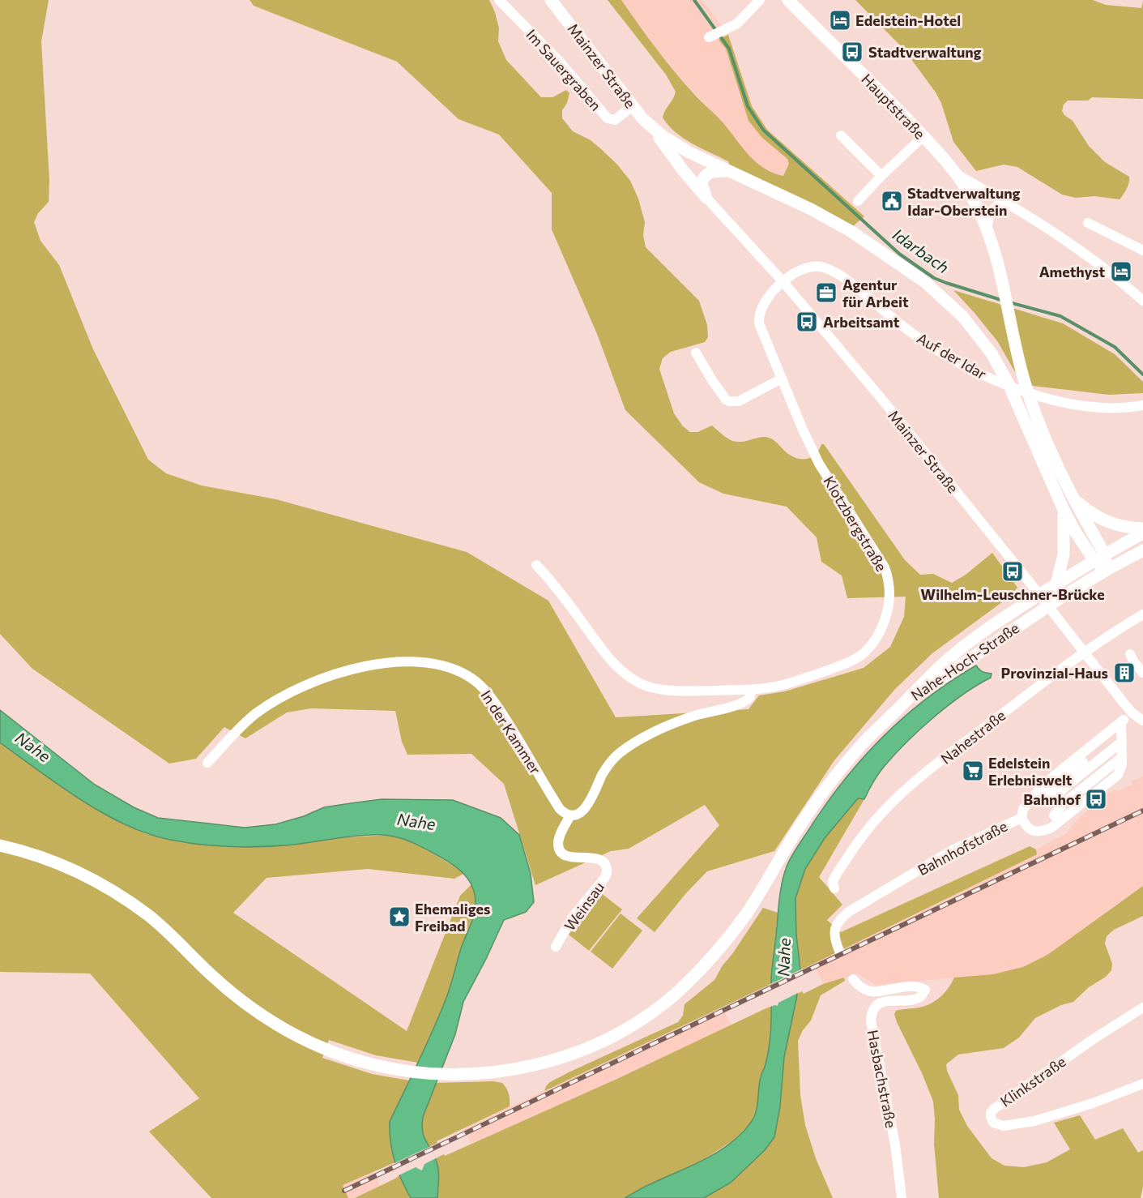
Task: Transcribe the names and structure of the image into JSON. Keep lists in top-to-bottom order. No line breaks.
{"streets":{"main road":["Mainzer Straße","Hauptstraße","Nahe-Hoch-Straße"],"street":["Im Sauergraben","Auf der Idar","Klotzbergstraße","In der Kammer","Nahestraße","Bahnhofstraße","Weinsau","Hasbachstraße","Klinkstraße"]},"crossings":[["Mainzer Straße","Im Sauergraben"],["Mainzer Straße","Auf der Idar"],["Mainzer Straße","Klotzbergstraße"],["Mainzer Straße","Bahnhofstraße"],["Auf der Idar","Klotzbergstraße"],["In der Kammer","Weinsau"]],"water":["Idarbach","Nahe"],"places":{"hotel":["Edelstein-Hotel","Amethyst"],"bus stop":["Stadtverwaltung","Arbeitsamt","Wilhelm-Leuschner-Brücke","Bahnhof"],"public building":["Stadtverwaltung Idar-Oberstein"],"office":["Agentur für Arbeit"],"building":["Provinzial-Haus"],"supermarket":["Edelstein Erlebniswelt"],"place":["Ehemaliges Freibad"]}}
